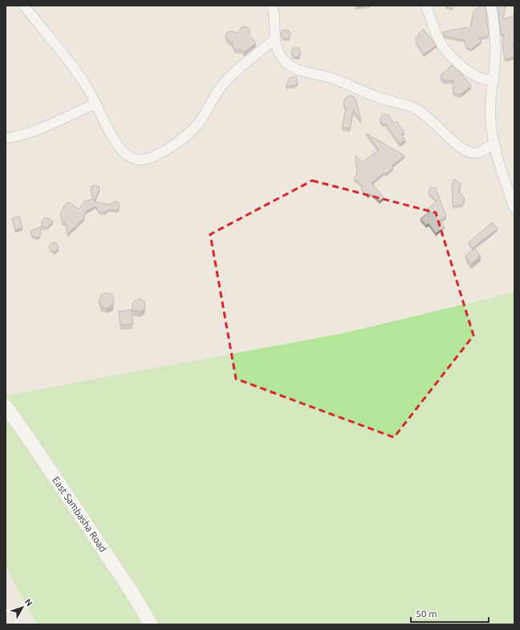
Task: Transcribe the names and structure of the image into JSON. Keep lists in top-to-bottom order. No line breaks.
{"streets":{"street":["East Sambasha Road"]},"scale_bar":"50 m","north":"top right"}
